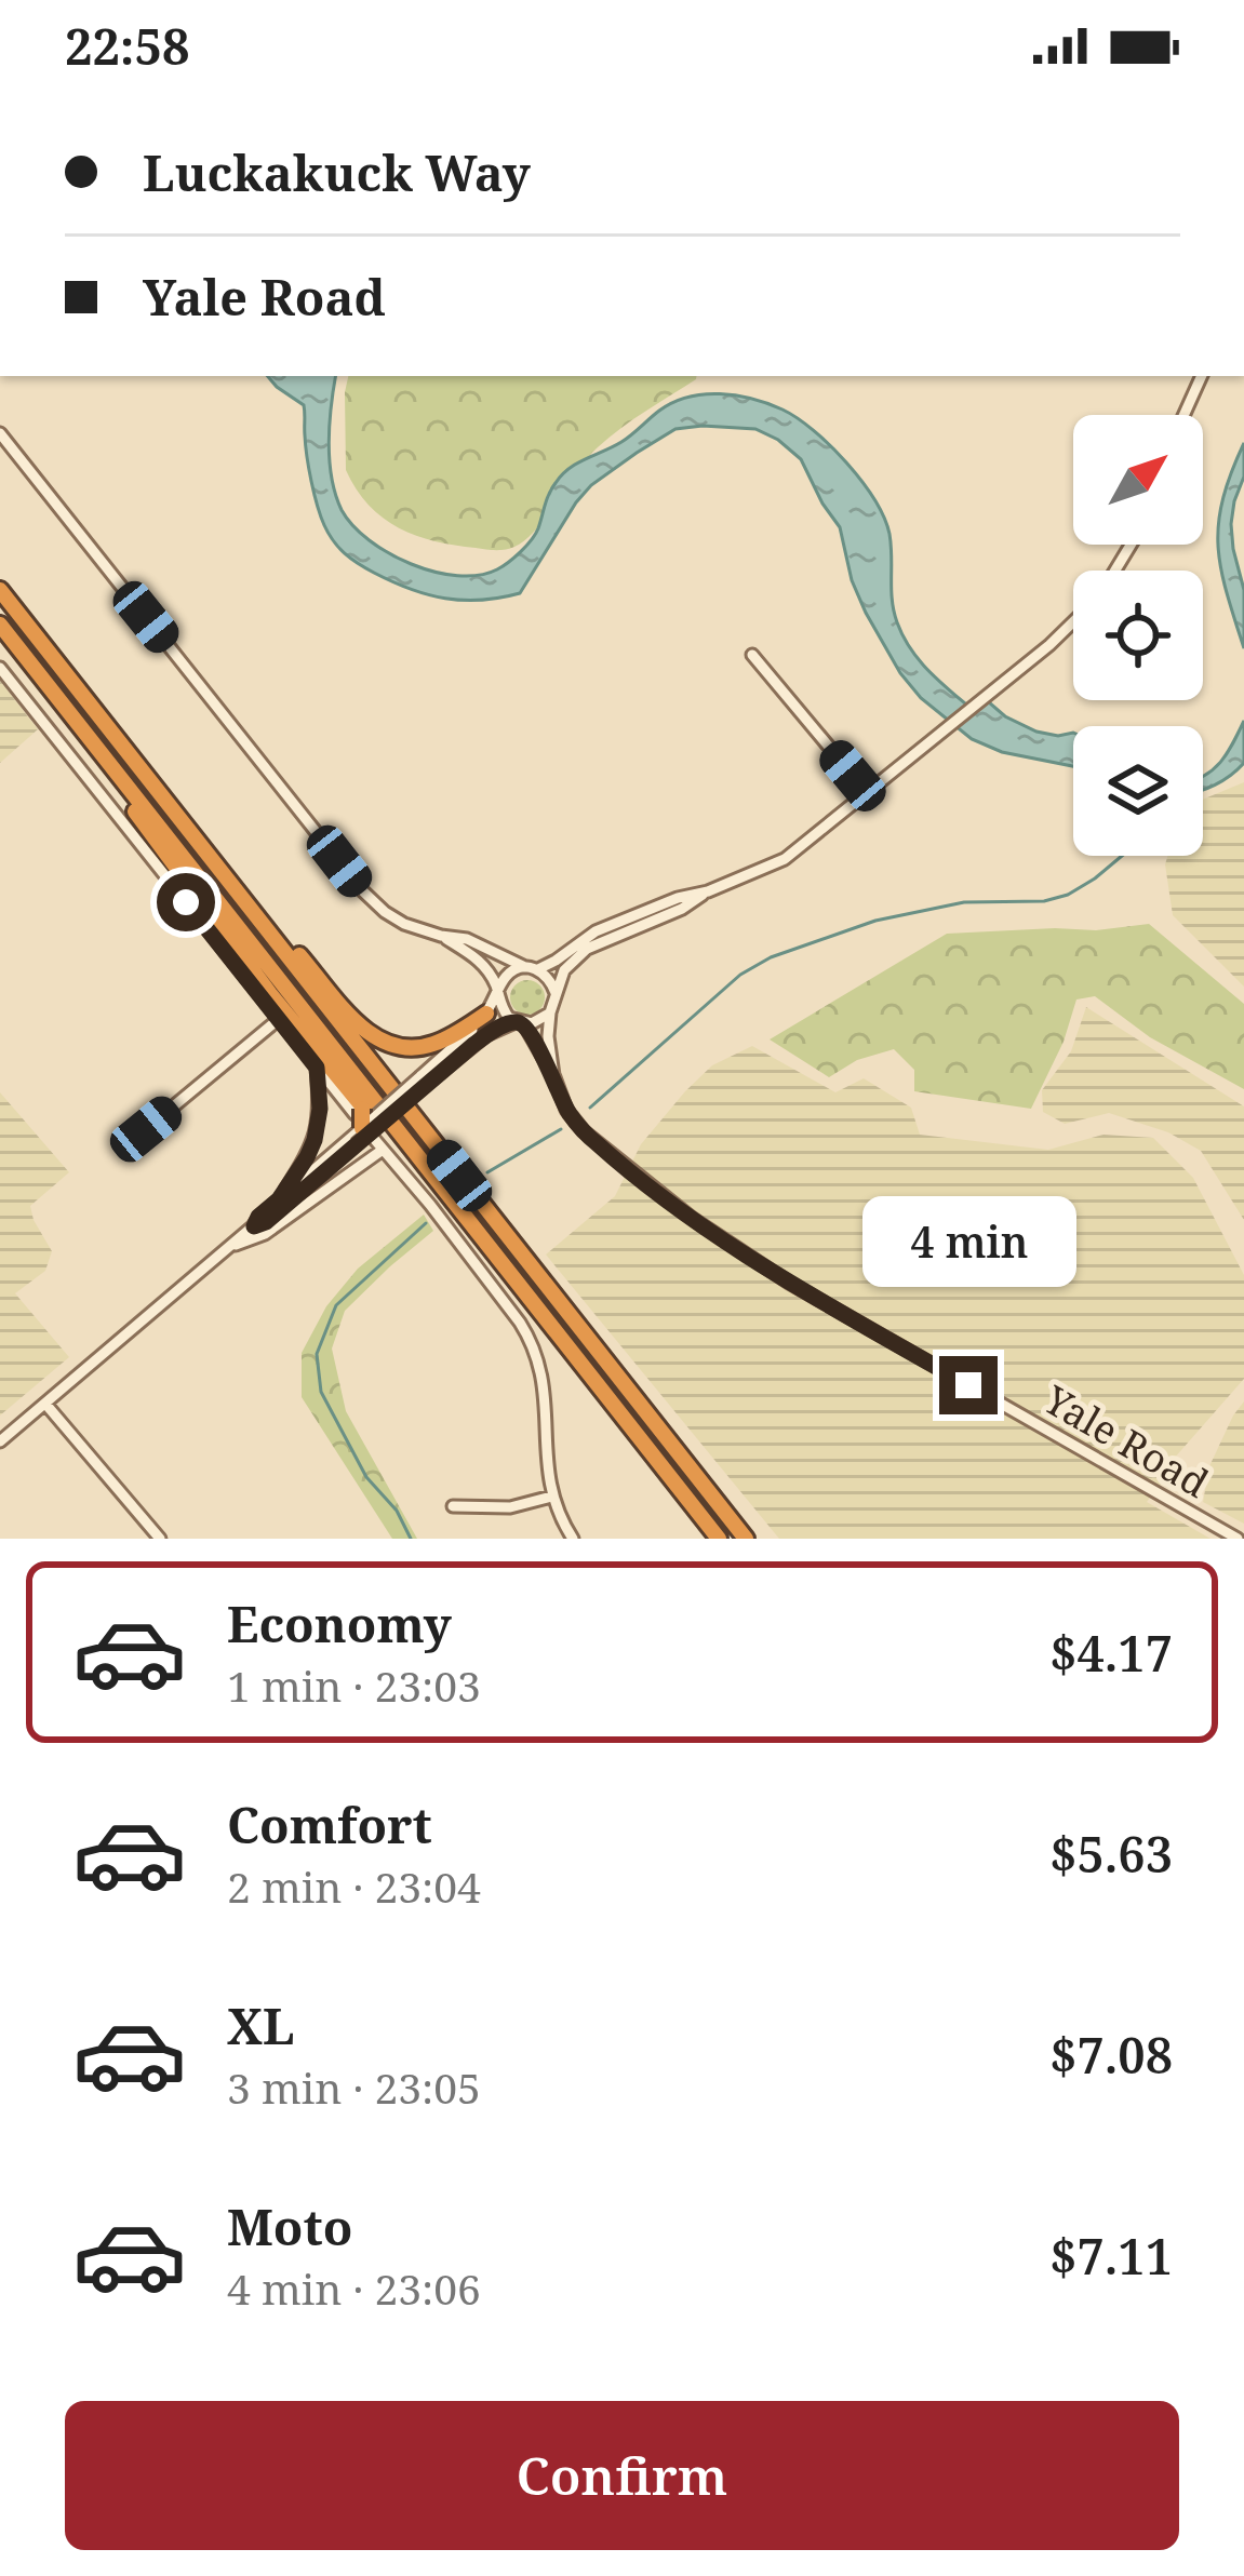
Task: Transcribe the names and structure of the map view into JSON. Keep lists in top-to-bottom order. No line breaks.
{"streets":{"street":["Yale Road"]},"north":"top right","page":{"status":"22:58","banner":["Luckakuck Way","Yale Road"],"bubble":"4 min","list":[{"name":"Economy","note":"1 min · 23:03","value":"$4.17"},{"name":"Comfort","note":"2 min · 23:04","value":"$5.63"},{"name":"XL","note":"3 min · 23:05","value":"$7.08"},{"name":"Moto","note":"4 min · 23:06","value":"$7.11"}],"buttons":"Confirm"}}
